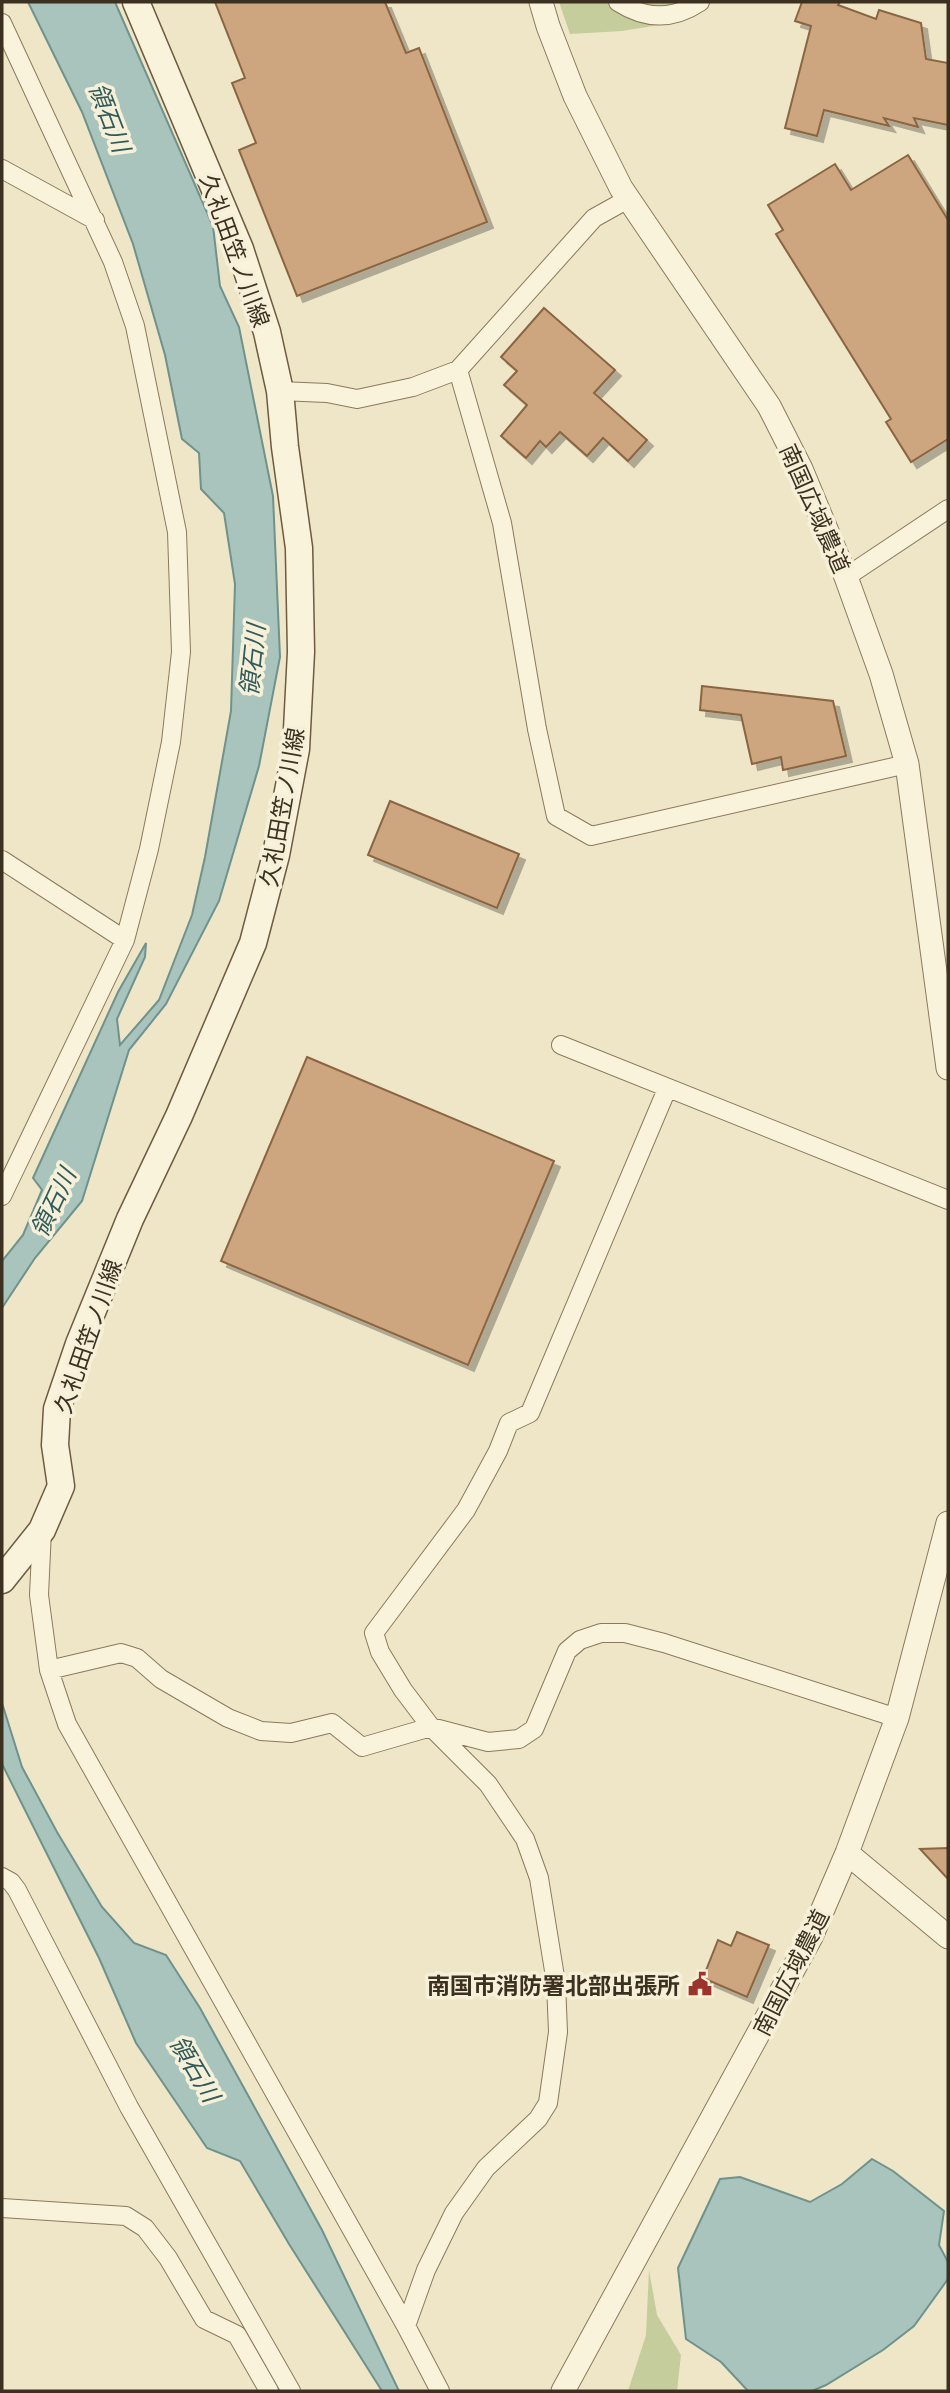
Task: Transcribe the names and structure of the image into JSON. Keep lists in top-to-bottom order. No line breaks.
{"streets":{"main road":["久礼田笠ノ川線"],"street":["南国広域農道"]},"water":["領石川"],"places":{"public building":["南国市消防署北部出張所"]}}
